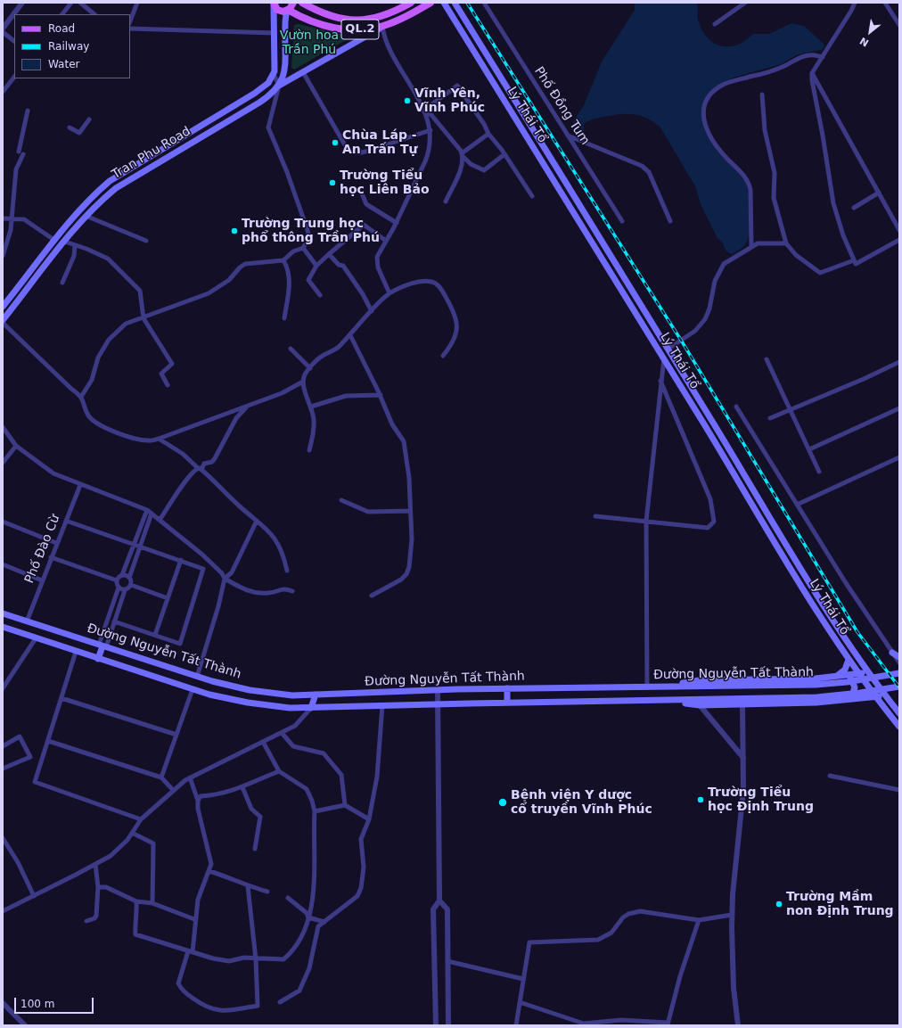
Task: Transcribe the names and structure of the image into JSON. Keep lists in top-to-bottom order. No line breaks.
{"streets":{"main road":["QL.2","Lý Thái Tổ","Tran Phu Road","Đường Nguyễn Tất Thành"],"street":["Phố Đồng Tum","Phố Đào Cừ"]},"crossings":[["QL.2","Tran Phu Road"],["Phố Đào Cừ","Đường Nguyễn Tất Thành"]],"parks":["Vườn hoa Trần Phú"],"places":["Vĩnh Yên, Vĩnh Phúc","Chùa Láp - An Trấn Tự","Trường Tiểu học Liên Bảo","Trường Trung học phổ thông Trần Phú","Trường Tiểu học Định Trung","Bệnh viện Y dược cổ truyền Vĩnh Phúc","Trường Mầm non Định Trung"],"legend":["Road","Railway","Water"],"scale_bar":"100 m","north":"bottom left"}
